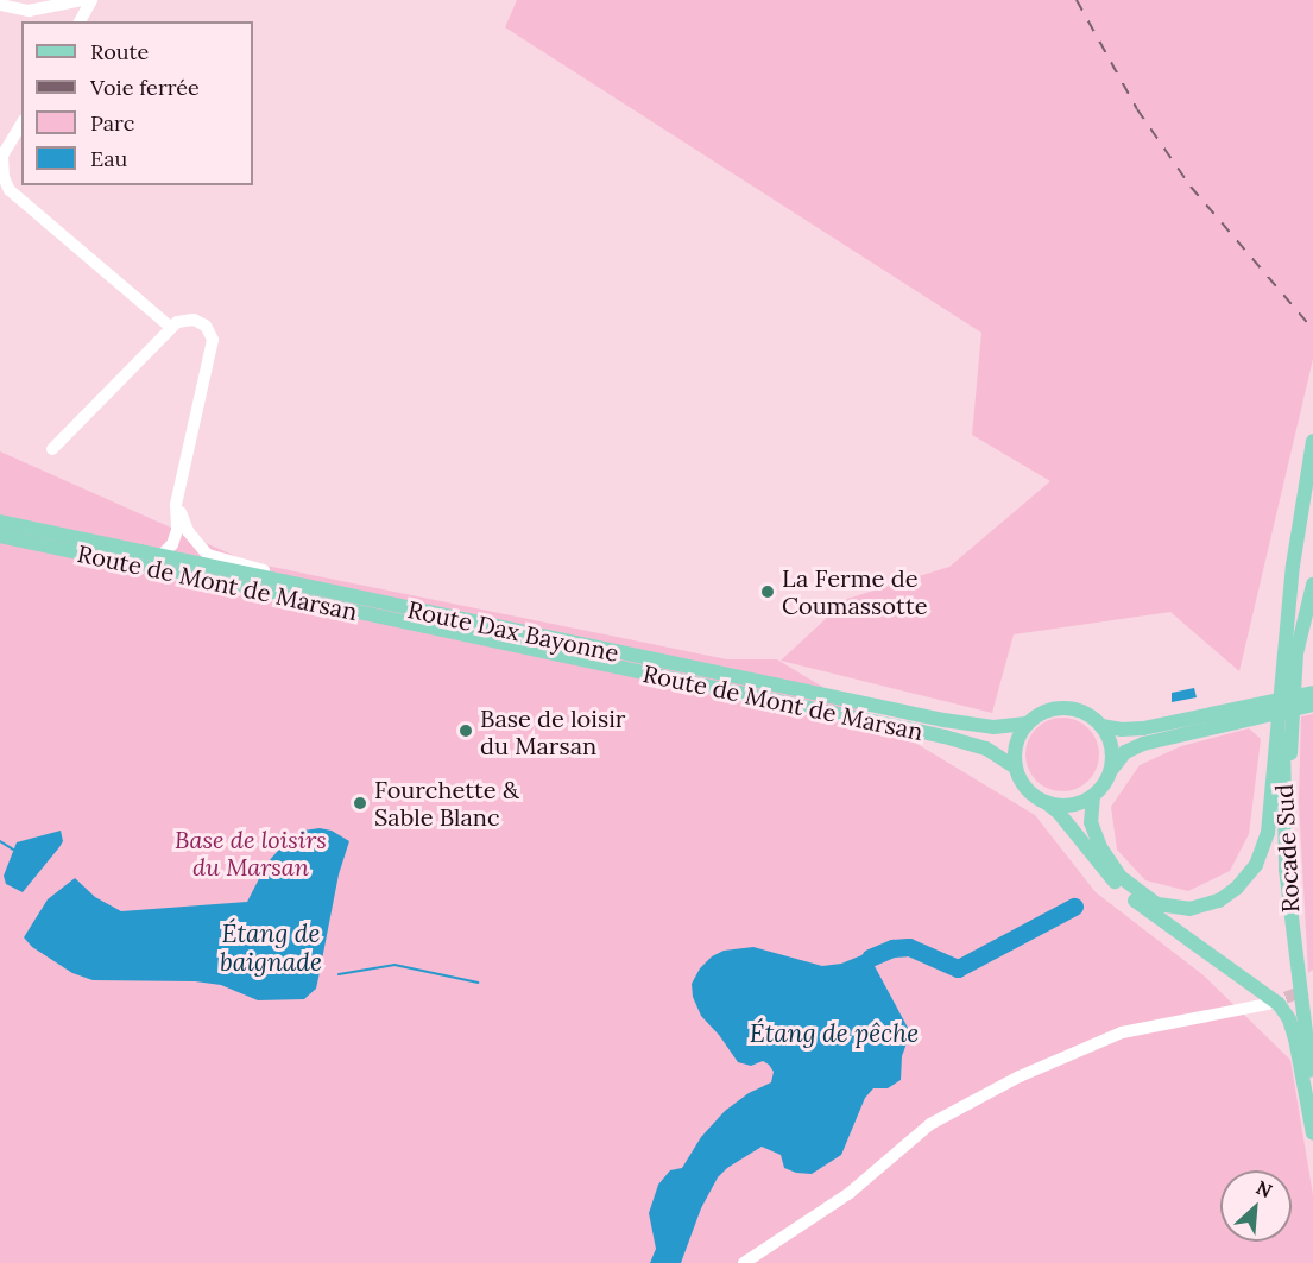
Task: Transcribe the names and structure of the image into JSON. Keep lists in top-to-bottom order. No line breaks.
{"streets":{"main road":["Route de Mont de Marsan","Route Dax Bayonne","Rocade Sud"]},"crossings":[["Route de Mont de Marsan","Route Dax Bayonne"]],"water":["Étang de baignade","Étang de pêche"],"parks":["Base de loisirs du Marsan"],"places":["La Ferme de Coumassotte","Base de loisir du Marsan","Fourchette & Sable Blanc"],"legend":["Route","Voie ferrée","Parc","Eau"],"north":"top right"}
